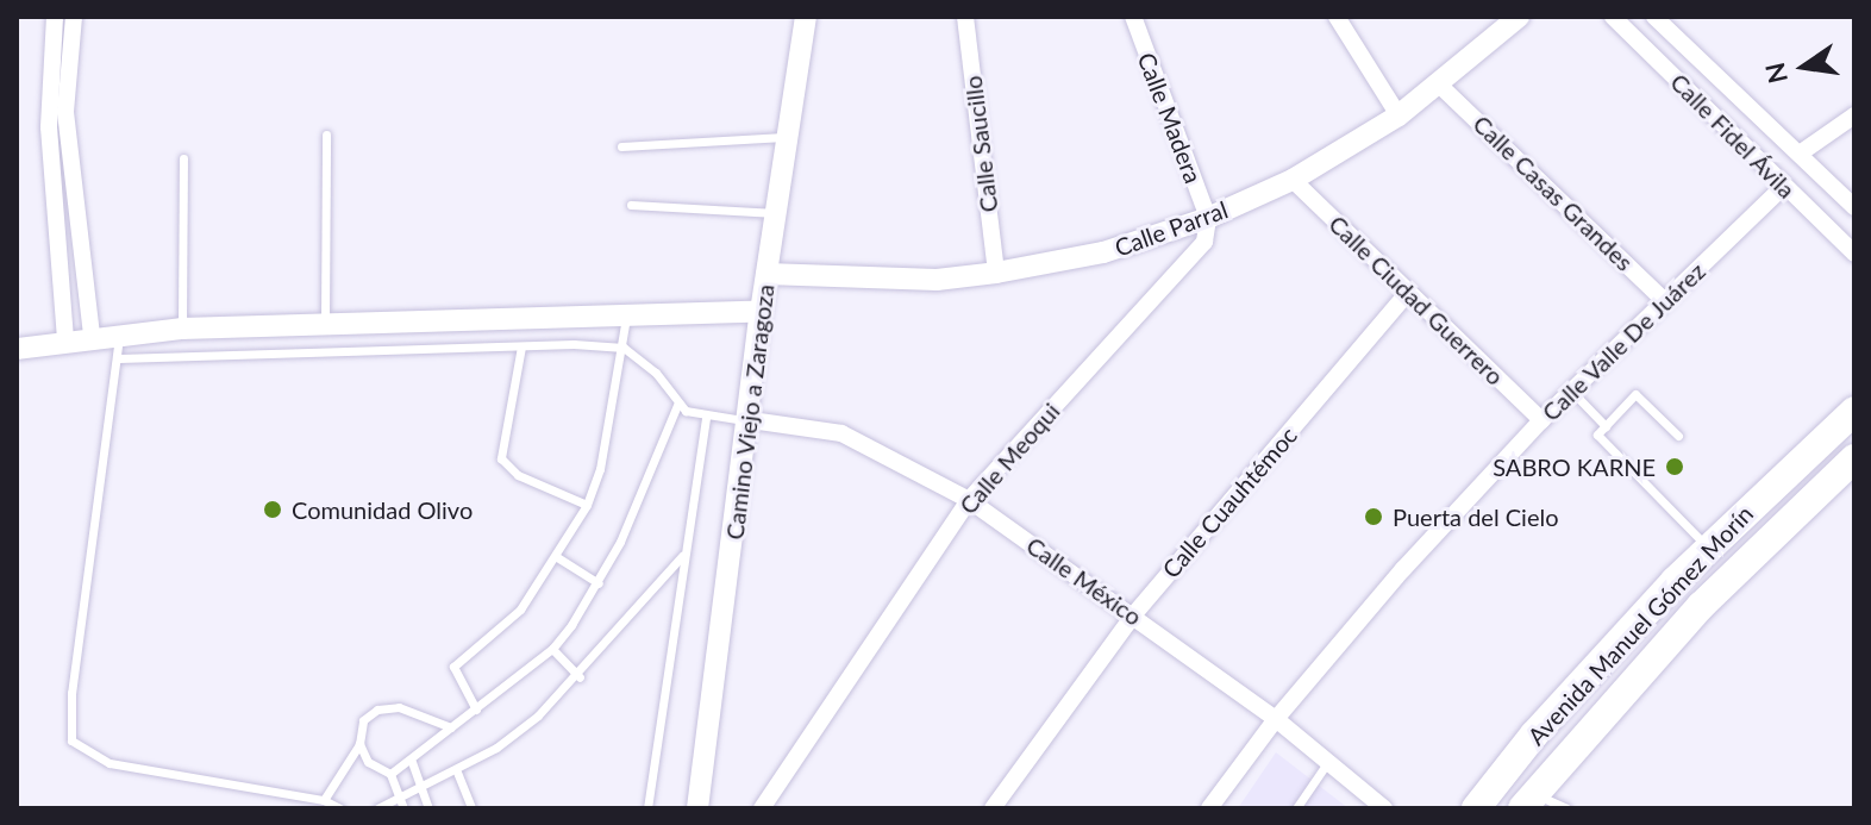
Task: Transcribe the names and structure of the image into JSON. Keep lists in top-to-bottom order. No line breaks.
{"streets":{"main road":["Avenida Manuel Gómez Morín"],"street":["Calle Madera","Calle Fidel Ávila","Calle Saucillo","Calle Casas Grandes","Calle Parral","Calle Ciudad Guerrero","Calle Valle De Juárez","Camino Viejo a Zaragoza","Calle Meoqui","Calle Cuauhtémoc","Calle México"]},"crossings":[["Calle Madera","Calle Parral"],["Calle Madera","Calle Meoqui"],["Calle Fidel Ávila","Calle Valle De Juárez"],["Calle Saucillo","Calle Parral"],["Calle Casas Grandes","Calle Parral"],["Calle Casas Grandes","Calle Valle De Juárez"],["Calle Parral","Calle Ciudad Guerrero"],["Calle Parral","Camino Viejo a Zaragoza"],["Calle Parral","Calle Meoqui"],["Calle Ciudad Guerrero","Calle Valle De Juárez"],["Calle Ciudad Guerrero","Calle Cuauhtémoc"],["Calle Valle De Juárez","Calle México"],["Camino Viejo a Zaragoza","Calle México"],["Calle Meoqui","Calle México"],["Calle Cuauhtémoc","Calle México"]],"places":["SABRO KARNE","Comunidad Olivo","Puerta del Cielo"],"north":"left"}
